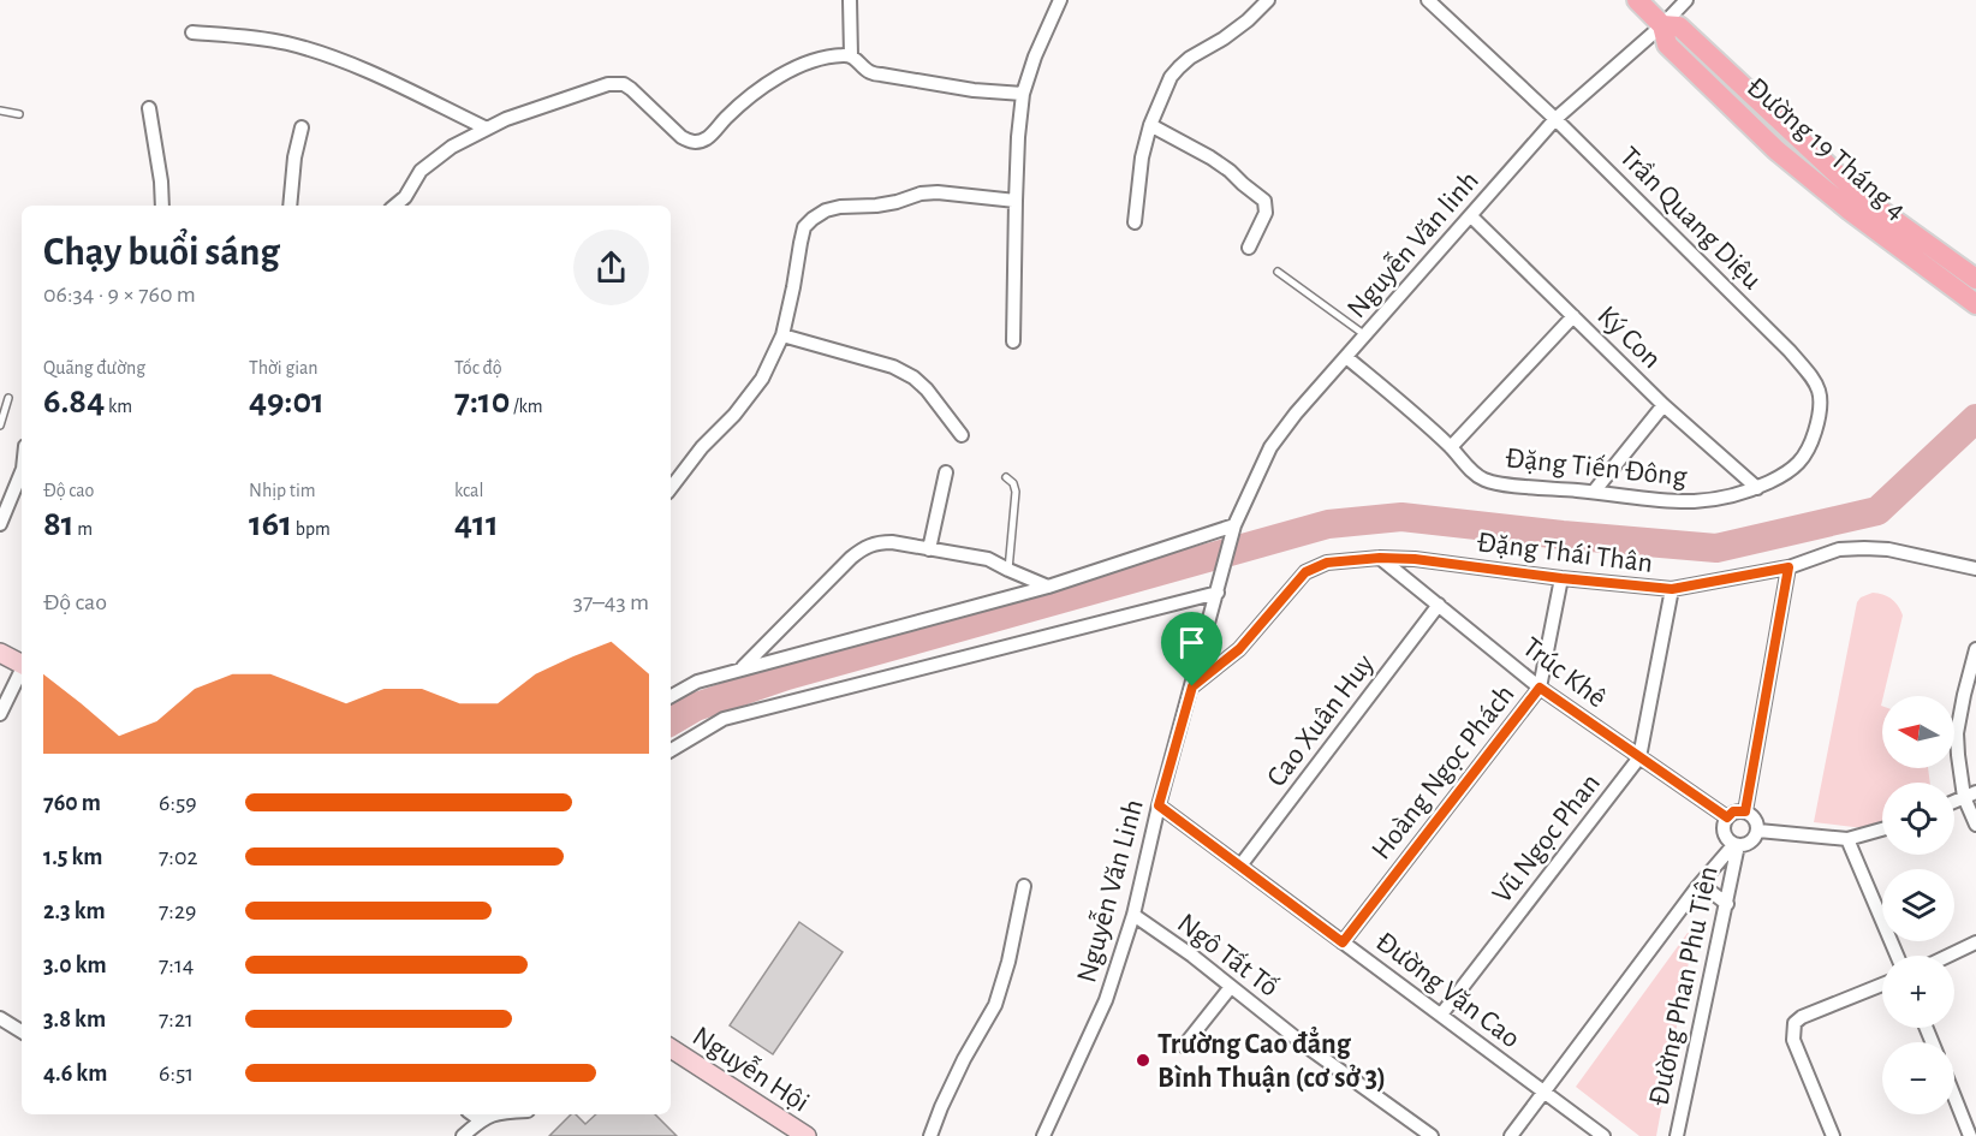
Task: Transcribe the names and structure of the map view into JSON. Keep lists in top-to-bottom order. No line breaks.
{"streets":{"main road":["Đường 19 Tháng 4"],"street":["Trần Quang Diệu","Nguyễn Văn linh","Ký Con","Đặng Tiến Đông","Đặng Thái Thân","Trúc Khê","Cao Xuân Huy","Hoàng Ngọc Phách","Vũ Ngọc Phan","Nguyễn Văn Linh","Ngô Tất Tố","Đường Phan Phu Tiên","Đường Văn Cao","Nguyễn Hội"]},"crossings":[["Đường 19 Tháng 4","Nguyễn Văn linh"],["Trần Quang Diệu","Nguyễn Văn linh"],["Trần Quang Diệu","Ký Con"],["Trần Quang Diệu","Đặng Tiến Đông"],["Nguyễn Văn linh","Ký Con"],["Nguyễn Văn linh","Đặng Tiến Đông"],["Nguyễn Văn linh","Nguyễn Văn Linh"],["Ký Con","Đặng Tiến Đông"],["Đặng Thái Thân","Trúc Khê"],["Đặng Thái Thân","Hoàng Ngọc Phách"],["Đặng Thái Thân","Vũ Ngọc Phan"],["Đặng Thái Thân","Nguyễn Văn Linh"],["Trúc Khê","Cao Xuân Huy"],["Trúc Khê","Hoàng Ngọc Phách"],["Trúc Khê","Vũ Ngọc Phan"],["Trúc Khê","Đường Phan Phu Tiên"],["Cao Xuân Huy","Đường Văn Cao"],["Hoàng Ngọc Phách","Đường Văn Cao"],["Vũ Ngọc Phan","Đường Văn Cao"],["Nguyễn Văn Linh","Ngô Tất Tố"],["Nguyễn Văn Linh","Đường Văn Cao"]],"places":["Trường Cao đẳng Bình Thuận (cơ sở 3)"],"north":"left","page":{"heading":["Chạy buổi sáng","06:34 · 9 × 760 m"],"stats":[["Quãng đường","6.84 km"],["Thời gian","49:01"],["Tốc độ","7:10 /km"],["Độ cao","81 m"],["Nhịp tim","161 bpm"],["kcal","411"]],"chart":["Độ cao","37–43 m"],"map_buttons":["+","−"],"list":[{"name":"760 m","note":"6:59"},{"name":"1.5 km","note":"7:02"},{"name":"2.3 km","note":"7:29"},{"name":"3.0 km","note":"7:14"},{"name":"3.8 km","note":"7:21"},{"name":"4.6 km","note":"6:51"}]}}
